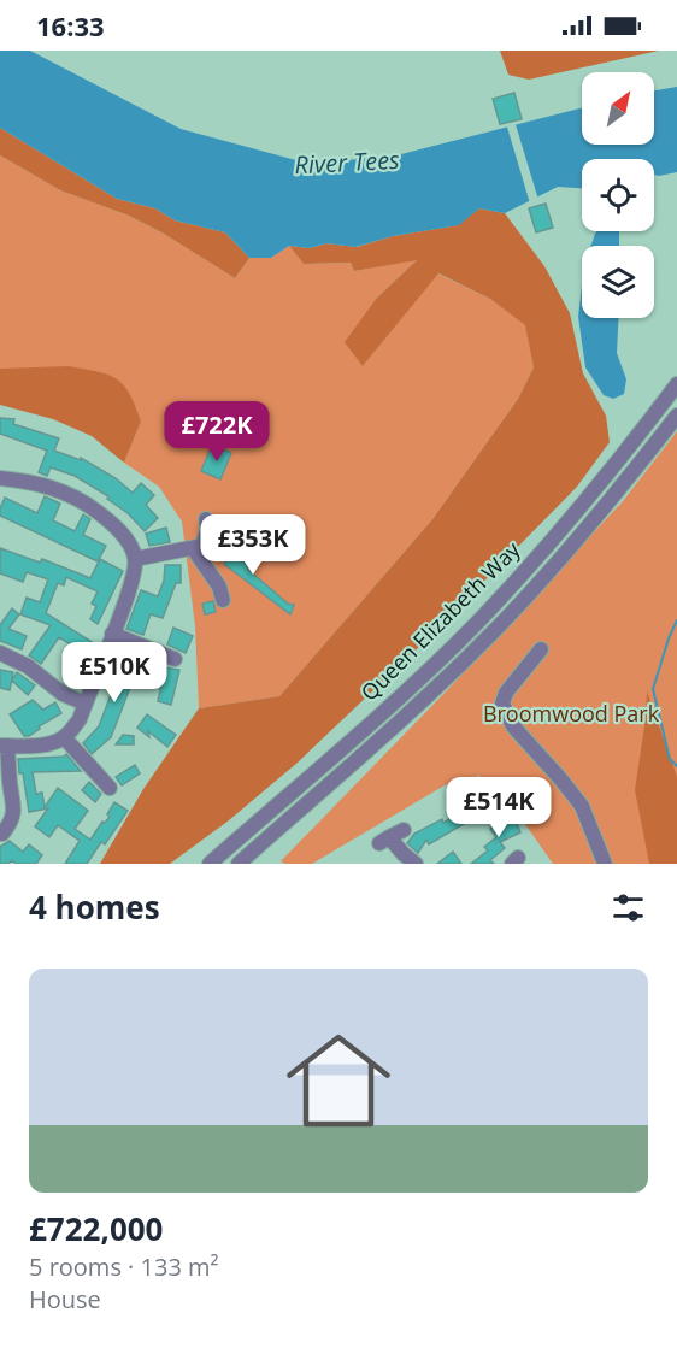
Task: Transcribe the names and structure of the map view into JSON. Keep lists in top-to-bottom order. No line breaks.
{"streets":{"street":["Queen Elizabeth Way"]},"water":["River Tees"],"parks":["Broomwood Park"],"north":"top right","page":{"status":"16:33","price":["£722K","£353K","£510K","£514K"],"heading":"4 homes","list":[{"name":"£722,000","note":"5 rooms · 133 m² · House"}]}}
